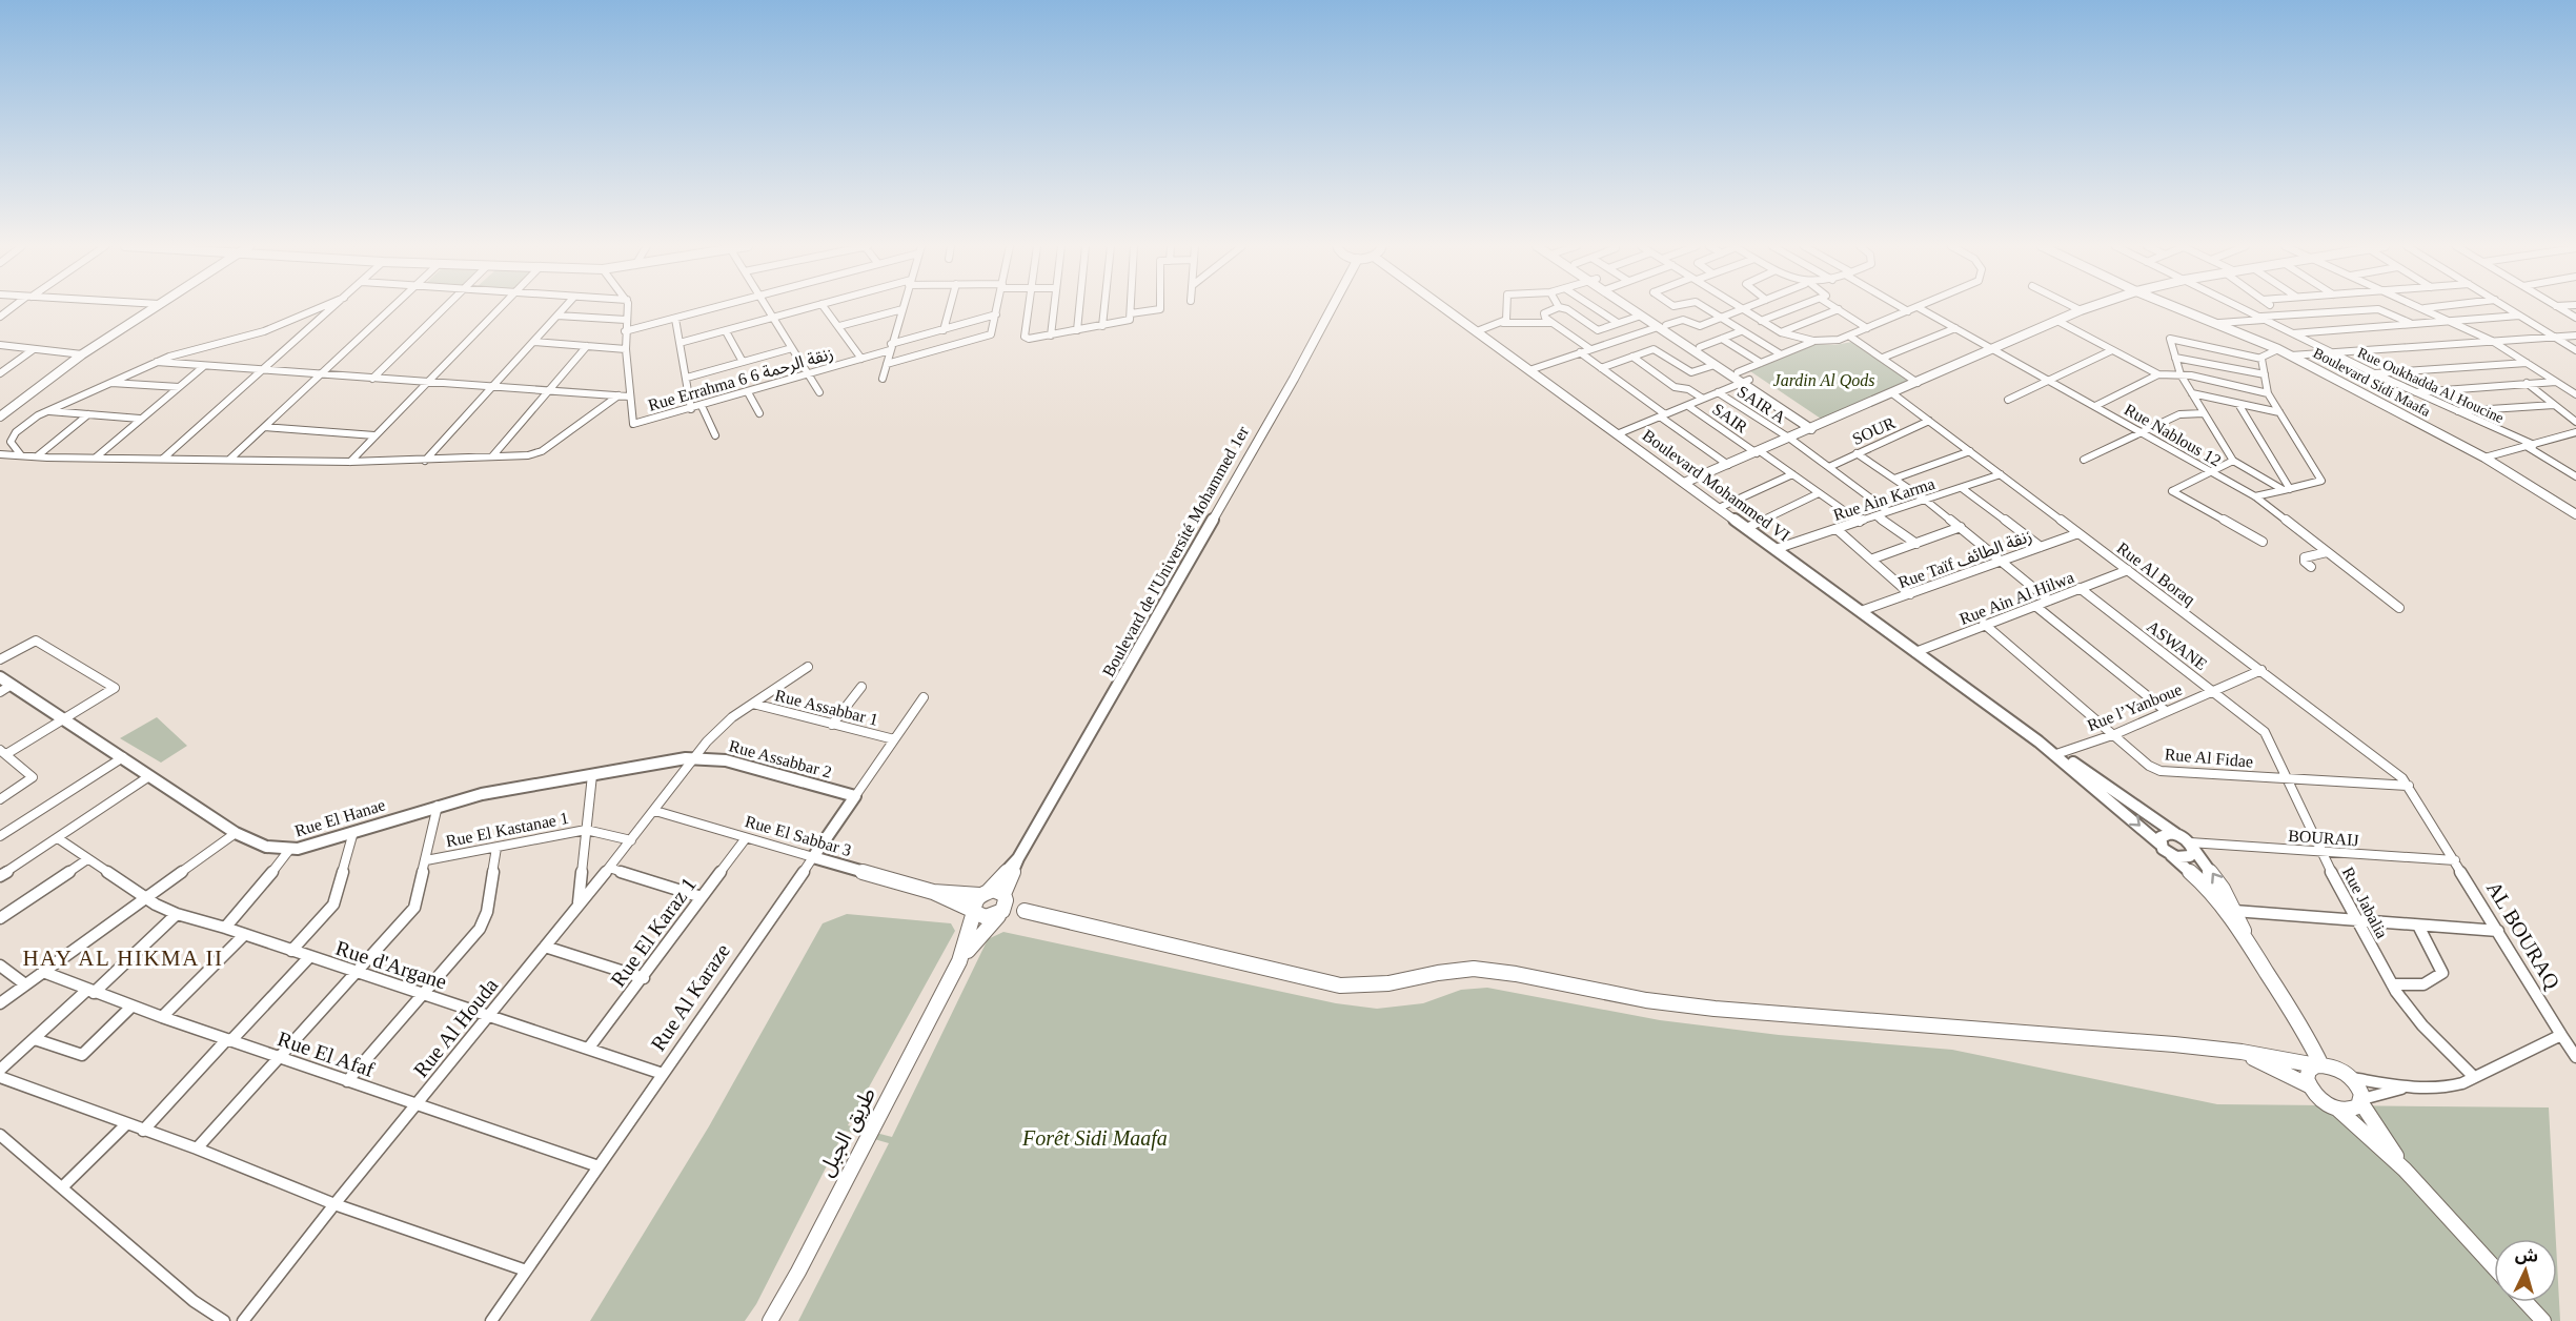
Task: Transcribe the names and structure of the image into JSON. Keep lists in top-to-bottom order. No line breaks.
{"streets":{"street":["Rue Errahma 6 6 زنقة الرحمة","Boulevard Sidi Maafa","Rue Oukhadda Al Houcine","SAIR A","SAIR","SOUR","Rue Nablous 12","Boulevard Mohammed VI","Rue Ain Karma","Boulevard de l'Université Mohammed 1er","Rue Taïf زنقة الطائف","Rue Al Boraq","Rue Ain Al Hilwa","ASWANE","Rue Assabbar 1","Rue l’Yanboue","Rue Al Fidae","Rue Assabbar 2","Rue El Hanae","Rue El Kastanae 1","Rue El Sabbar 3","BOURAIJ","Rue Jabalia","Rue El Karaz 1","AL BOURAQ","Rue d'Argane","Rue Al Karaze","Rue Al Houda","Rue El Afaf","طريق الجبل"]},"crossings":[["SAIR A","SOUR"],["SAIR A","Rue Ain Karma"],["SAIR","Rue Ain Karma"],["SOUR","Rue Al Boraq"],["Boulevard Mohammed VI","Rue Ain Karma"],["Boulevard Mohammed VI","Rue Taïf زنقة الطائف"],["Boulevard Mohammed VI","Rue Ain Al Hilwa"],["Boulevard Mohammed VI","Rue l’Yanboue"],["Boulevard Mohammed VI","BOURAIJ"],["Rue Ain Karma","Rue Al Boraq"],["Boulevard de l'Université Mohammed 1er","Rue El Sabbar 3"],["Rue Taïf زنقة الطائف","Rue Al Boraq"],["Rue Al Boraq","Rue Ain Al Hilwa"],["Rue Al Boraq","Rue l’Yanboue"],["Rue Al Boraq","Rue Al Fidae"],["Rue Al Boraq","AL BOURAQ"],["Rue Ain Al Hilwa","ASWANE"],["Rue Ain Al Hilwa","Rue Al Fidae"],["ASWANE","Rue l’Yanboue"],["ASWANE","Rue Jabalia"],["Rue Assabbar 1","Rue Al Karaze"],["Rue Assabbar 1","Rue Al Houda"],["Rue l’Yanboue","Rue Al Fidae"],["Rue Al Fidae","Rue Jabalia"],["Rue Al Fidae","AL BOURAQ"],["Rue Assabbar 2","Rue El Hanae"],["Rue Assabbar 2","Rue Al Karaze"],["Rue Assabbar 2","Rue Al Houda"],["Rue El Hanae","Rue Al Houda"],["Rue El Kastanae 1","Rue Al Houda"],["Rue El Sabbar 3","Rue El Karaz 1"],["Rue El Sabbar 3","Rue Al Karaze"],["Rue El Sabbar 3","Rue Al Houda"],["BOURAIJ","Rue Jabalia"],["BOURAIJ","AL BOURAQ"],["Rue El Karaz 1","Rue d'Argane"],["Rue d'Argane","Rue Al Karaze"],["Rue d'Argane","Rue Al Houda"],["Rue Al Karaze","Rue El Afaf"],["Rue Al Houda","Rue El Afaf"]],"districts":["HAY AL HIKMA II"],"parks":["Jardin Al Qods","Forêt Sidi Maafa"],"north":"top"}
